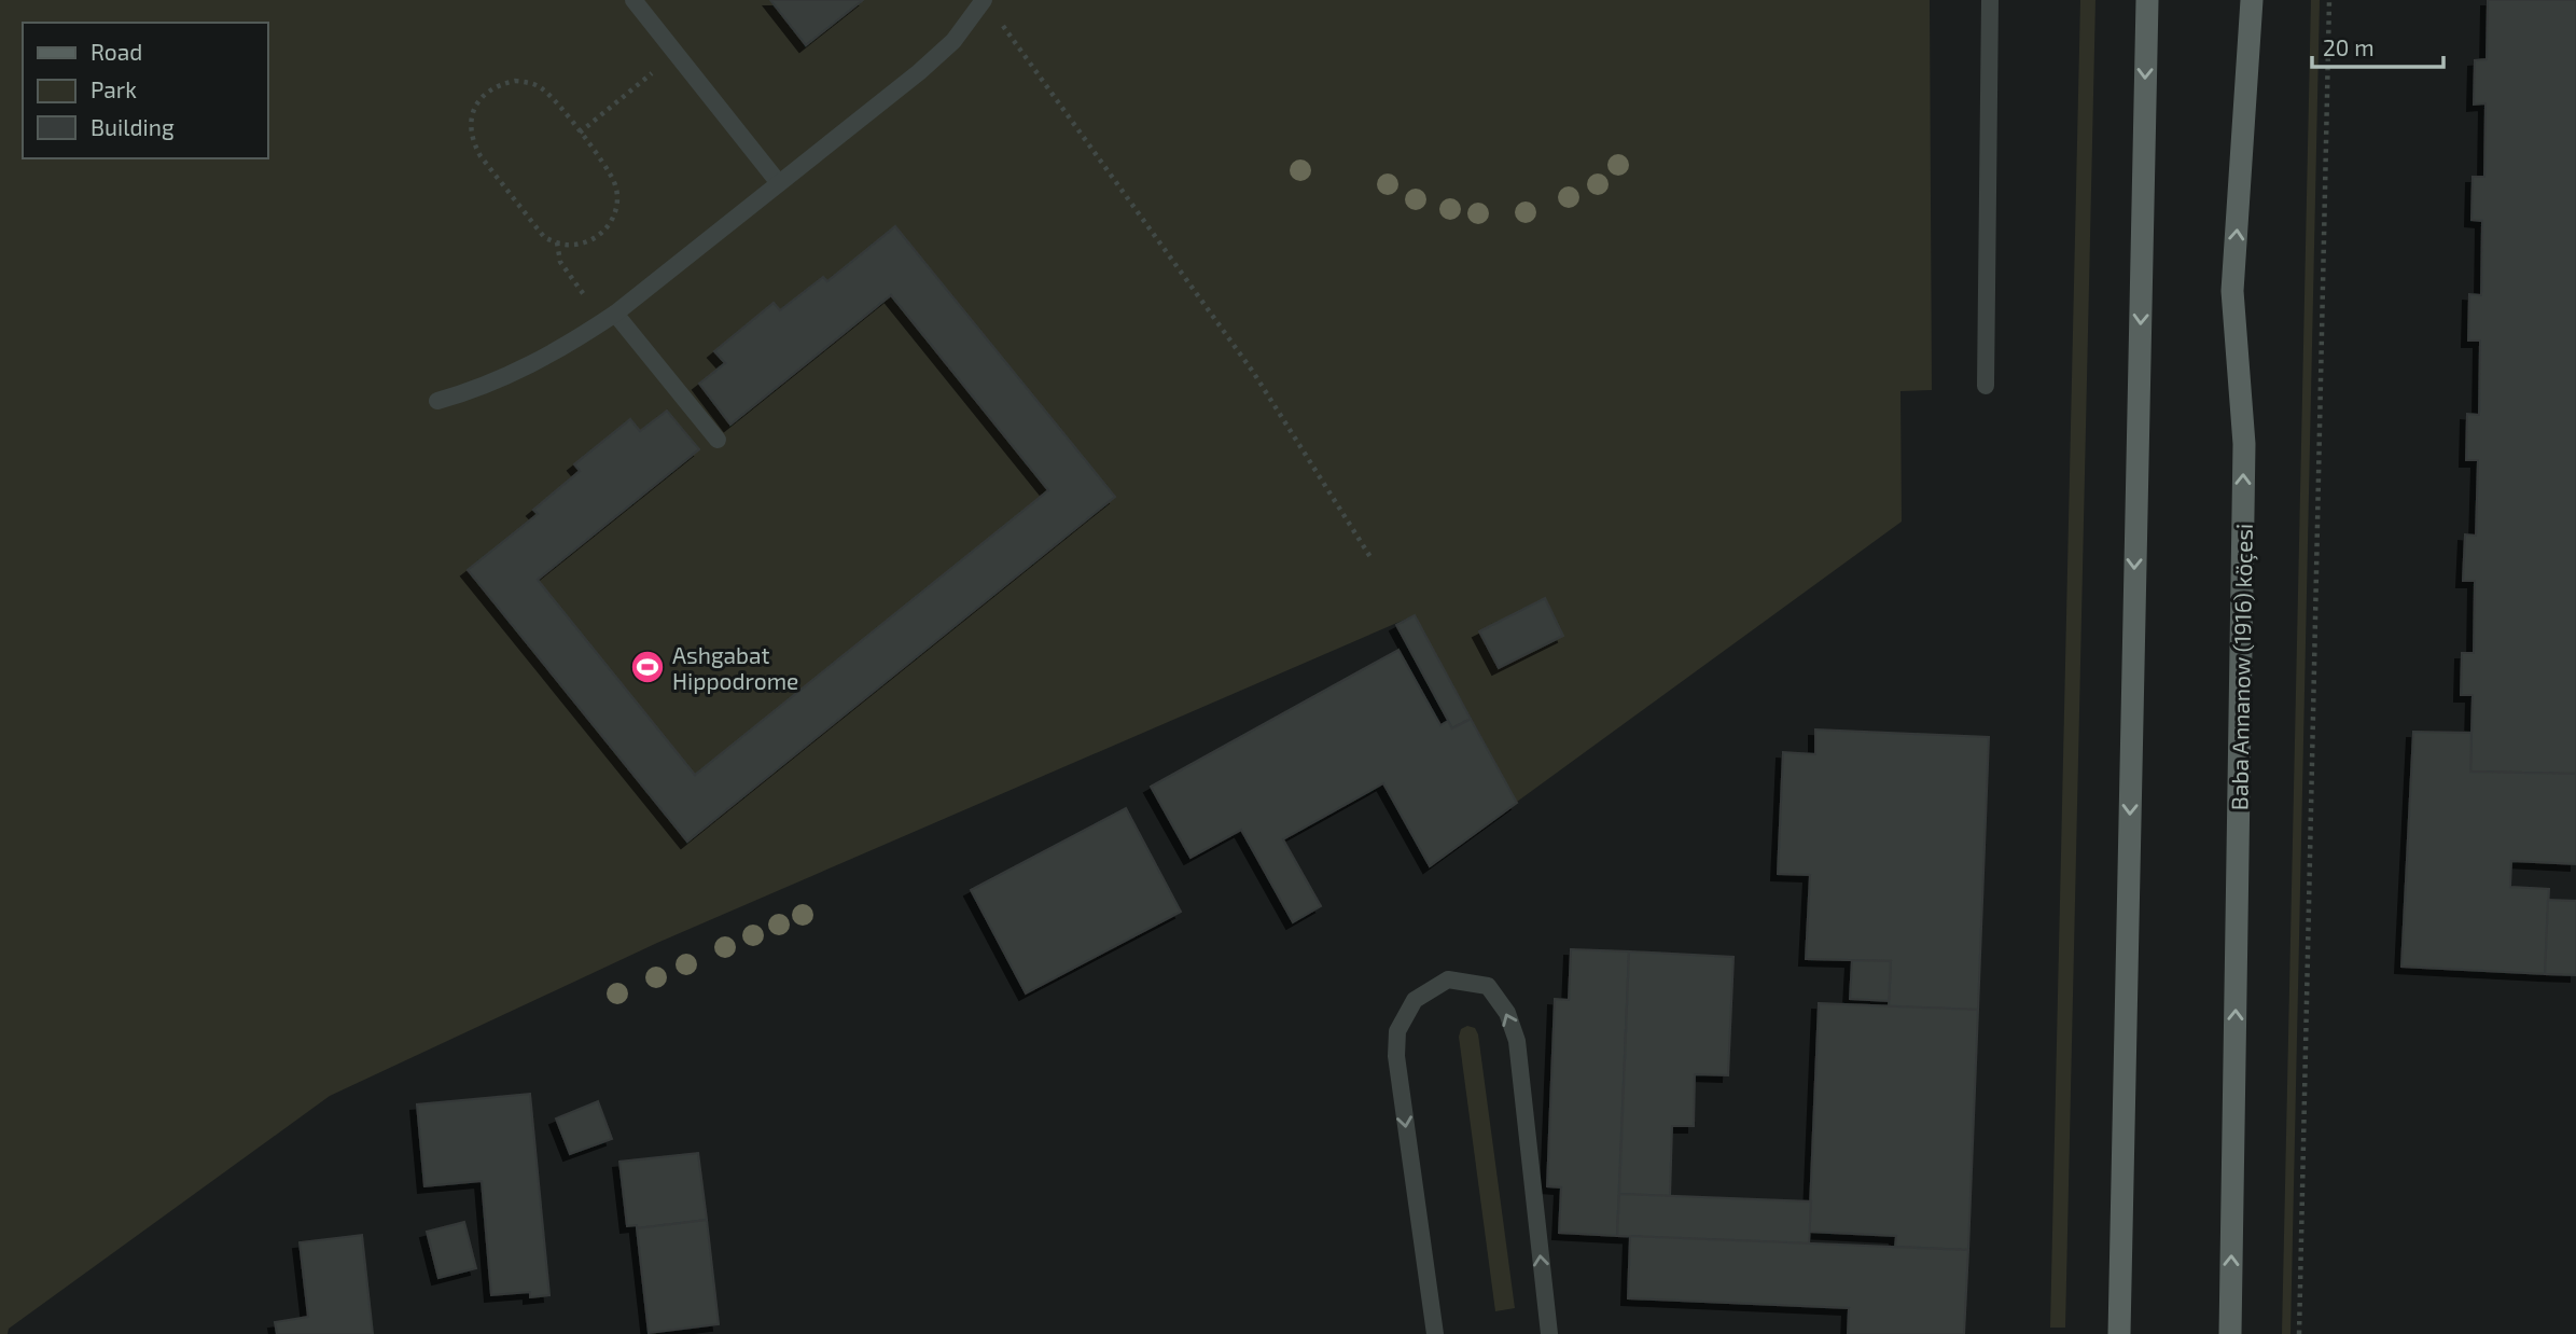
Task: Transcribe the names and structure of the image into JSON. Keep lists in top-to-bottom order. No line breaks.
{"streets":{"main road":["Baba Annanow (1916) köçesi"]},"places":{"sports":["Ashgabat Hippodrome"]},"legend":["Road","Park","Building"],"scale_bar":"20 m"}
